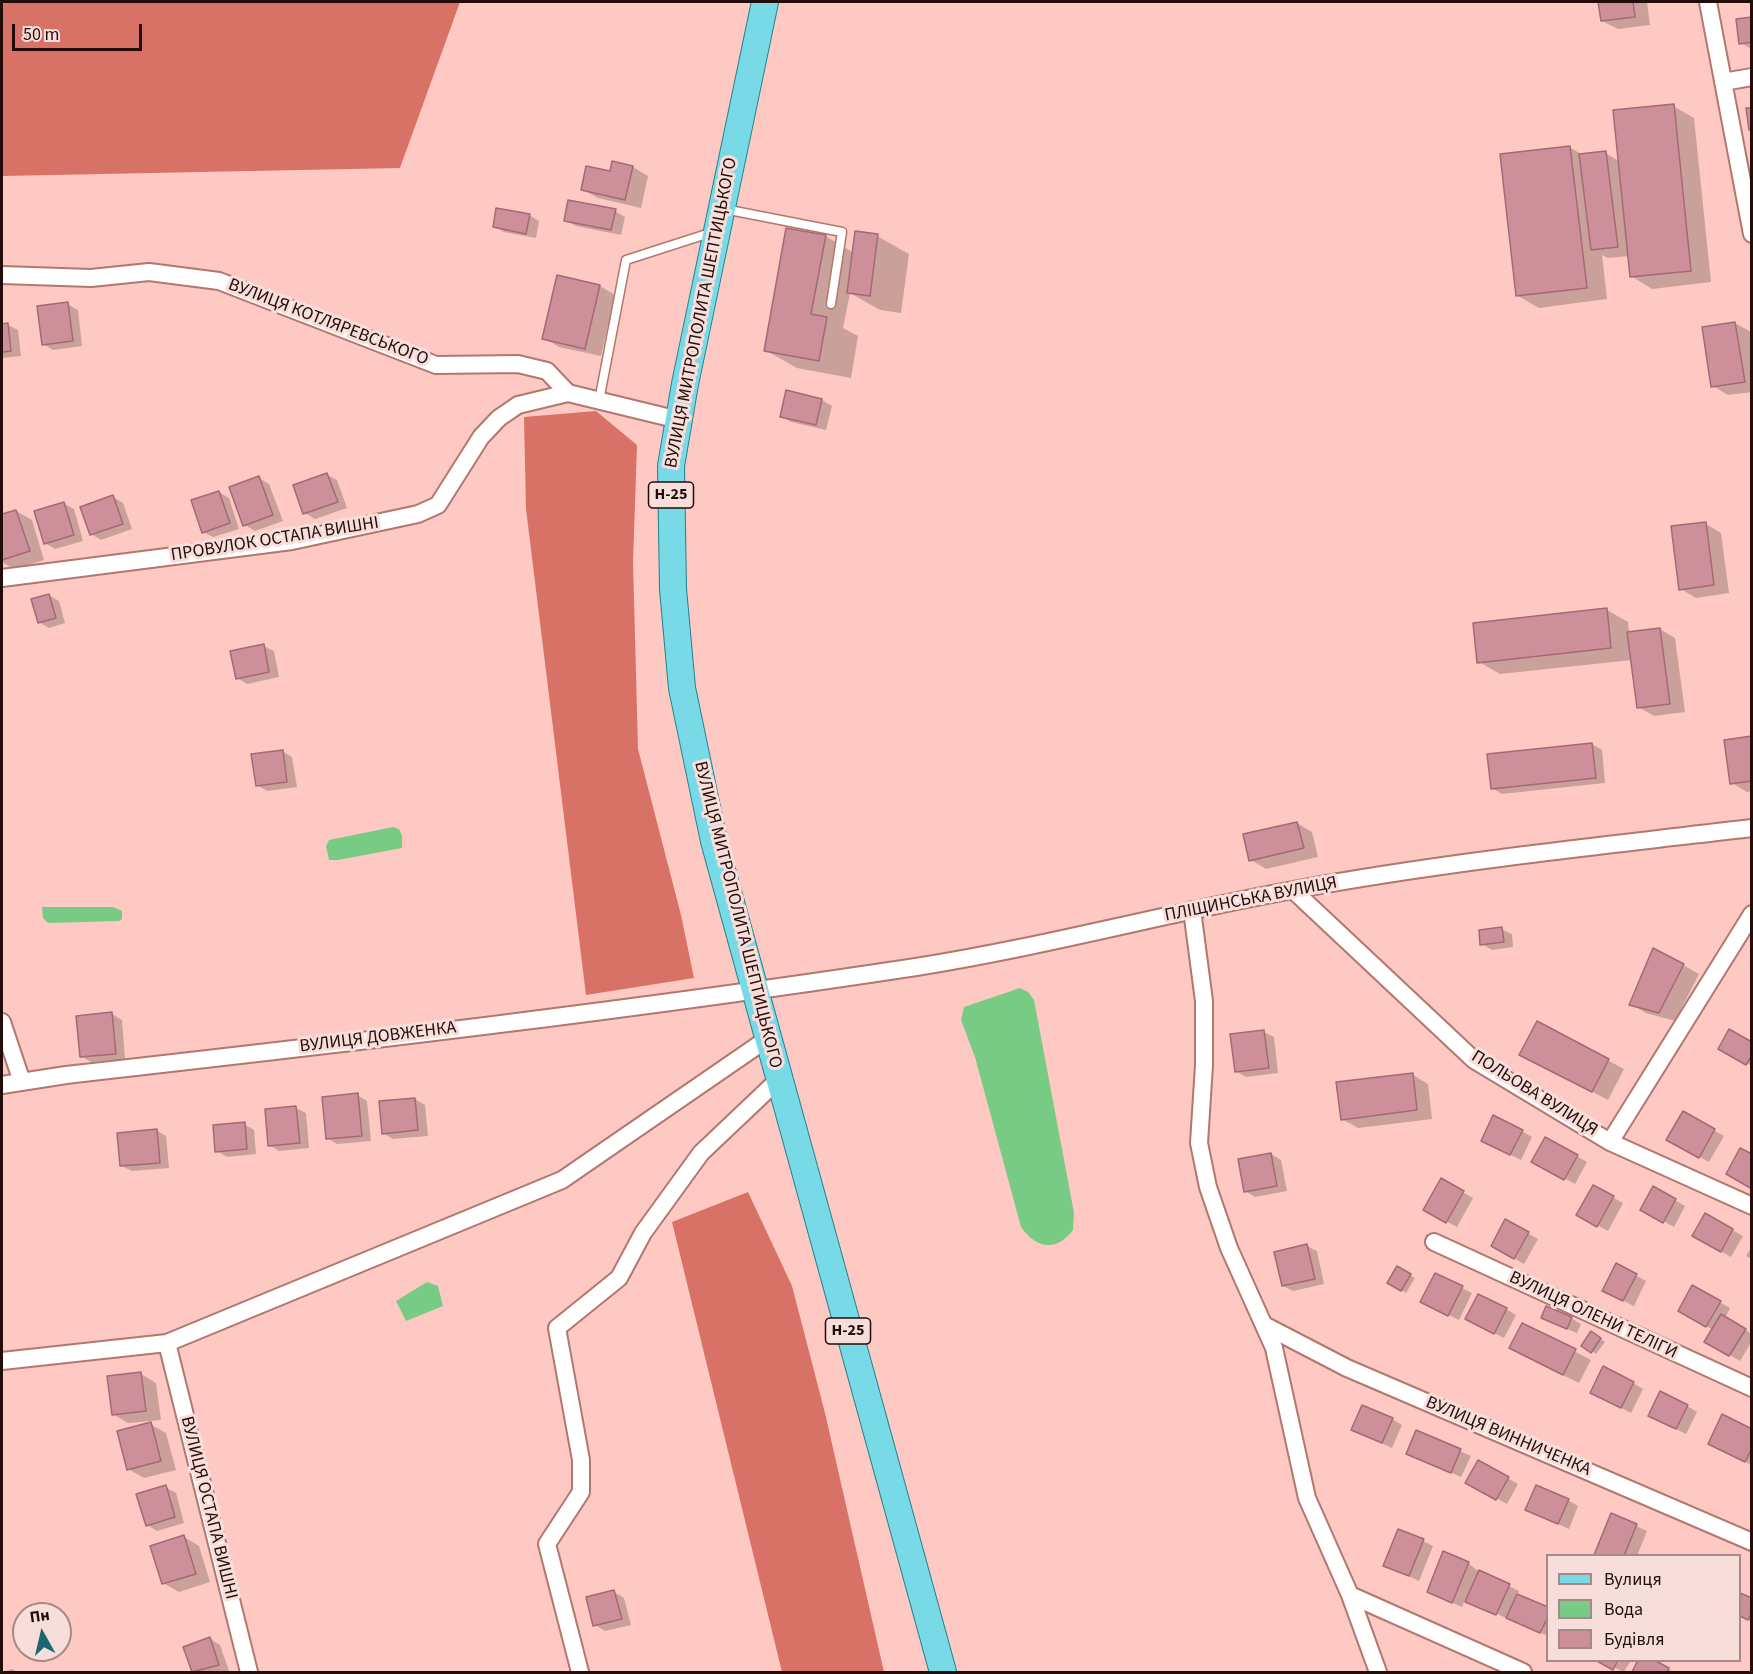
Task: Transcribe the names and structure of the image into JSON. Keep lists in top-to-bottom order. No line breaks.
{"streets":{"main road":["ВУЛИЦЯ МИТРОПОЛИТА ШЕПТИЦЬКОГО","Н-25"],"street":["ВУЛИЦЯ КОТЛЯРЕВСЬКОГО","ПРОВУЛОК ОСТАПА ВИШНІ","ПЛІЩИНСЬКА ВУЛИЦЯ","ВУЛИЦЯ ДОВЖЕНКА","ПОЛЬОВА ВУЛИЦЯ","ВУЛИЦЯ ОЛЕНИ ТЕЛІГИ","ВУЛИЦЯ ВИННИЧЕНКА","ВУЛИЦЯ ОСТАПА ВИШНІ"]},"crossings":[["ВУЛИЦЯ МИТРОПОЛИТА ШЕПТИЦЬКОГО","ПЛІЩИНСЬКА ВУЛИЦЯ"],["ВУЛИЦЯ МИТРОПОЛИТА ШЕПТИЦЬКОГО","ВУЛИЦЯ ДОВЖЕНКА"],["ВУЛИЦЯ КОТЛЯРЕВСЬКОГО","ПРОВУЛОК ОСТАПА ВИШНІ"],["ПЛІЩИНСЬКА ВУЛИЦЯ","ВУЛИЦЯ ДОВЖЕНКА"],["ПЛІЩИНСЬКА ВУЛИЦЯ","ПОЛЬОВА ВУЛИЦЯ"]],"legend":["Вулиця","Вода","Будівля"],"scale_bar":"50 m","north":"top"}
